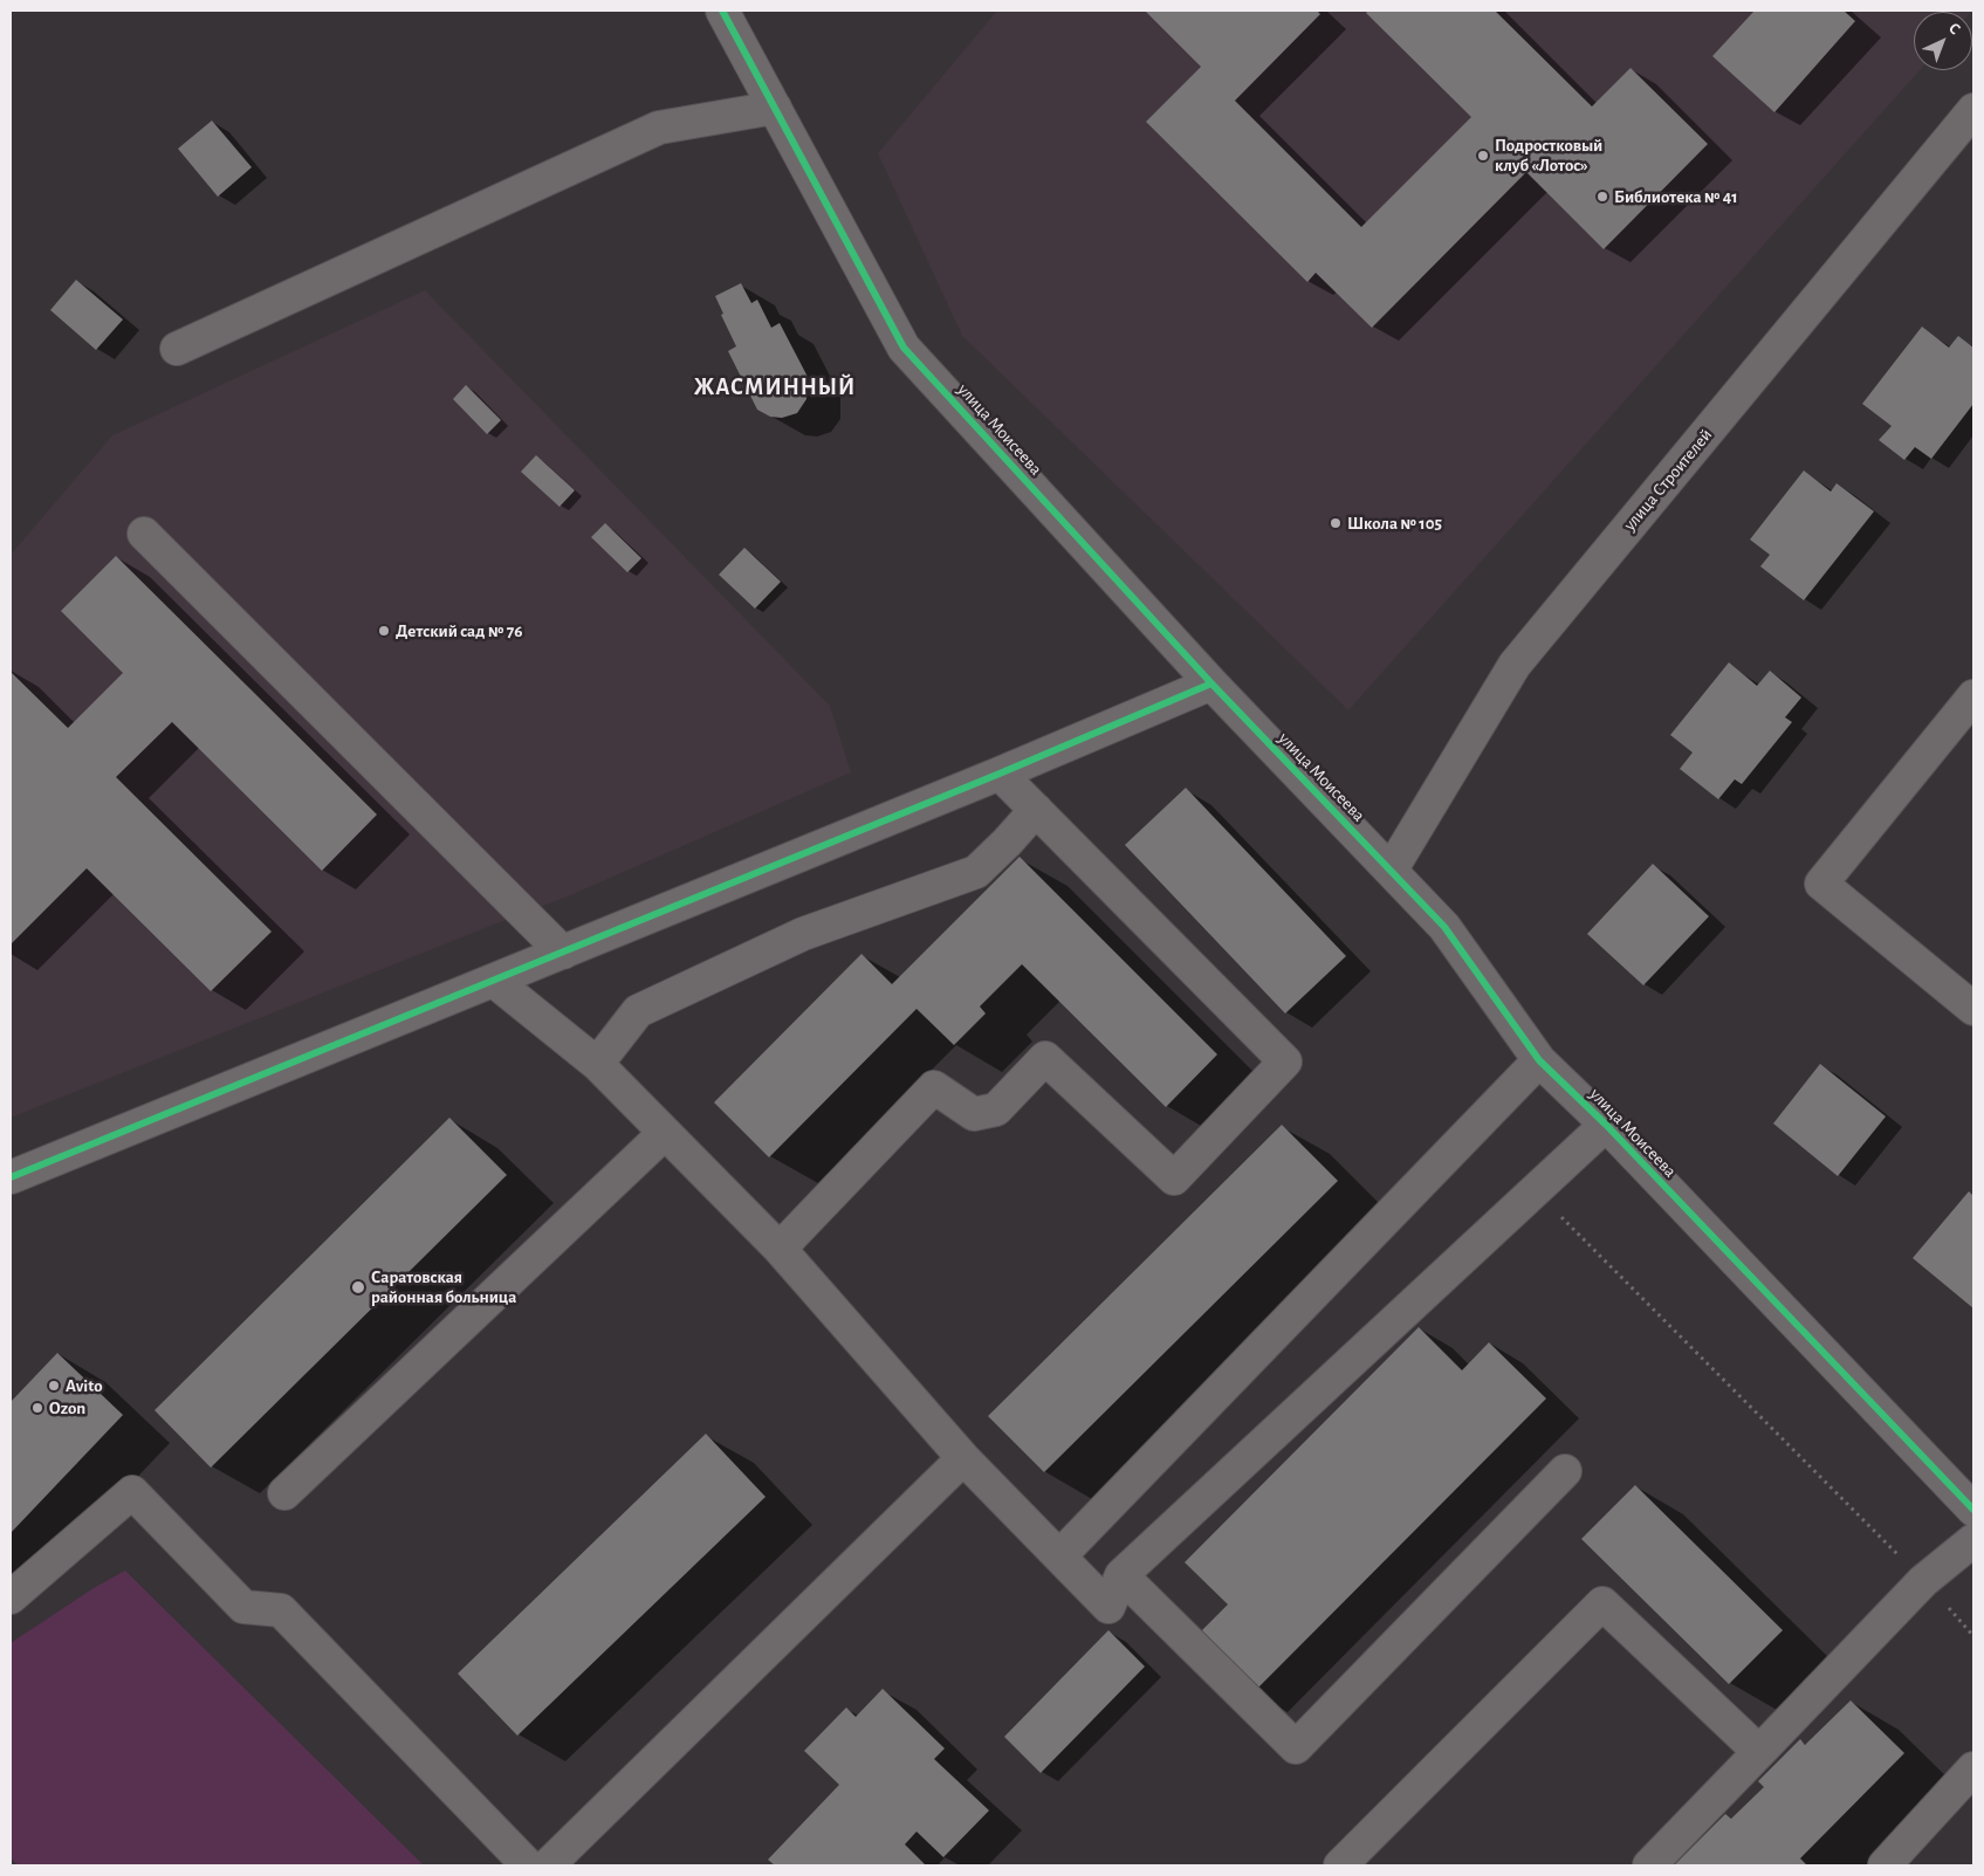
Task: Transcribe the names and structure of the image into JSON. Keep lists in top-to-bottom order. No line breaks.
{"streets":{"street":["улица Моисеева","улица Строителей"]},"crossings":[["улица Моисеева","улица Строителей"]],"districts":["ЖАСМИННЫЙ"],"places":["Подростковый клуб «Лотос»","Библиотека № 41","Школа № 105","Детский сад № 76","Саратовская районная больница","Avito","Ozon"],"north":"top right"}
